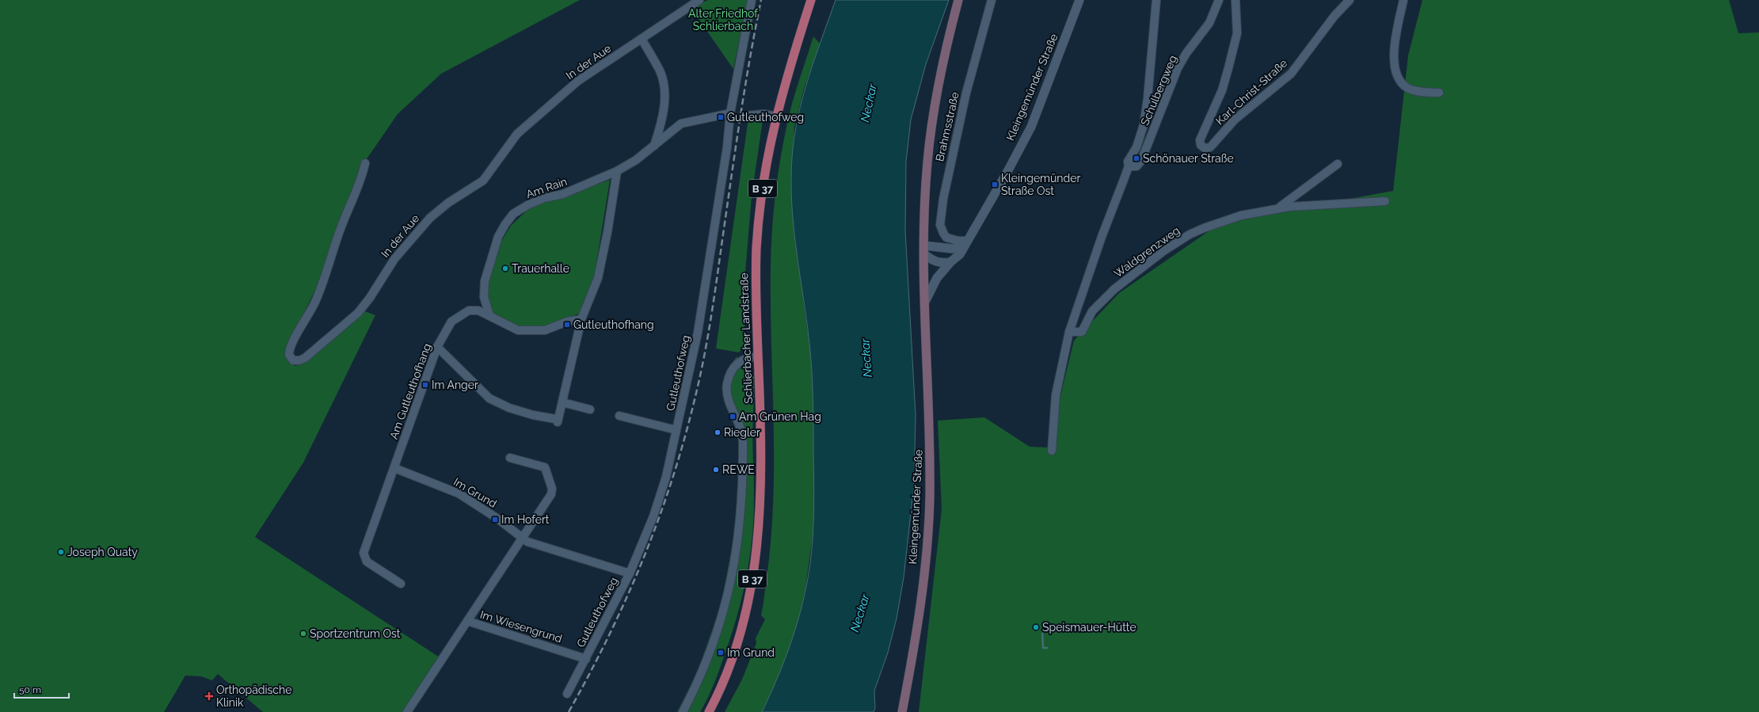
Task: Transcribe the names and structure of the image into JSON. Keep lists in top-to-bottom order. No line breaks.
{"streets":{"main road":["Kleingemünder Straße","B 37","Schlierbacher Landstraße"],"street":["In der Aue","Schulbergweg","Karl-Christ-Straße","Brahmsstraße","Am Rain","Waldgrenzweg","Gutleuthofweg","Am Gutleuthofhang","Im Grund","Im Wiesengrund"]},"crossings":[["Kleingemünder Straße","Brahmsstraße"],["Am Rain","Am Gutleuthofhang"],["Gutleuthofweg","Im Grund"],["Gutleuthofweg","Im Wiesengrund"],["Am Gutleuthofhang","Im Grund"]],"water":["Neckar"],"parks":["Alter Friedhof Schlierbach"],"places":{"transit":["Gutleuthofweg","Schönauer Straße","Kleingemünder Straße Ost","Gutleuthofhang","Im Anger","Am Grünen Hag","Im Hofert","Im Grund"],"other":["Trauerhalle","Riegler","REWE","Joseph Quaty","Speismauer-Hütte","Sportzentrum Ost"],"health":["Orthopädische Klinik"]},"scale_bar":"50 m"}
